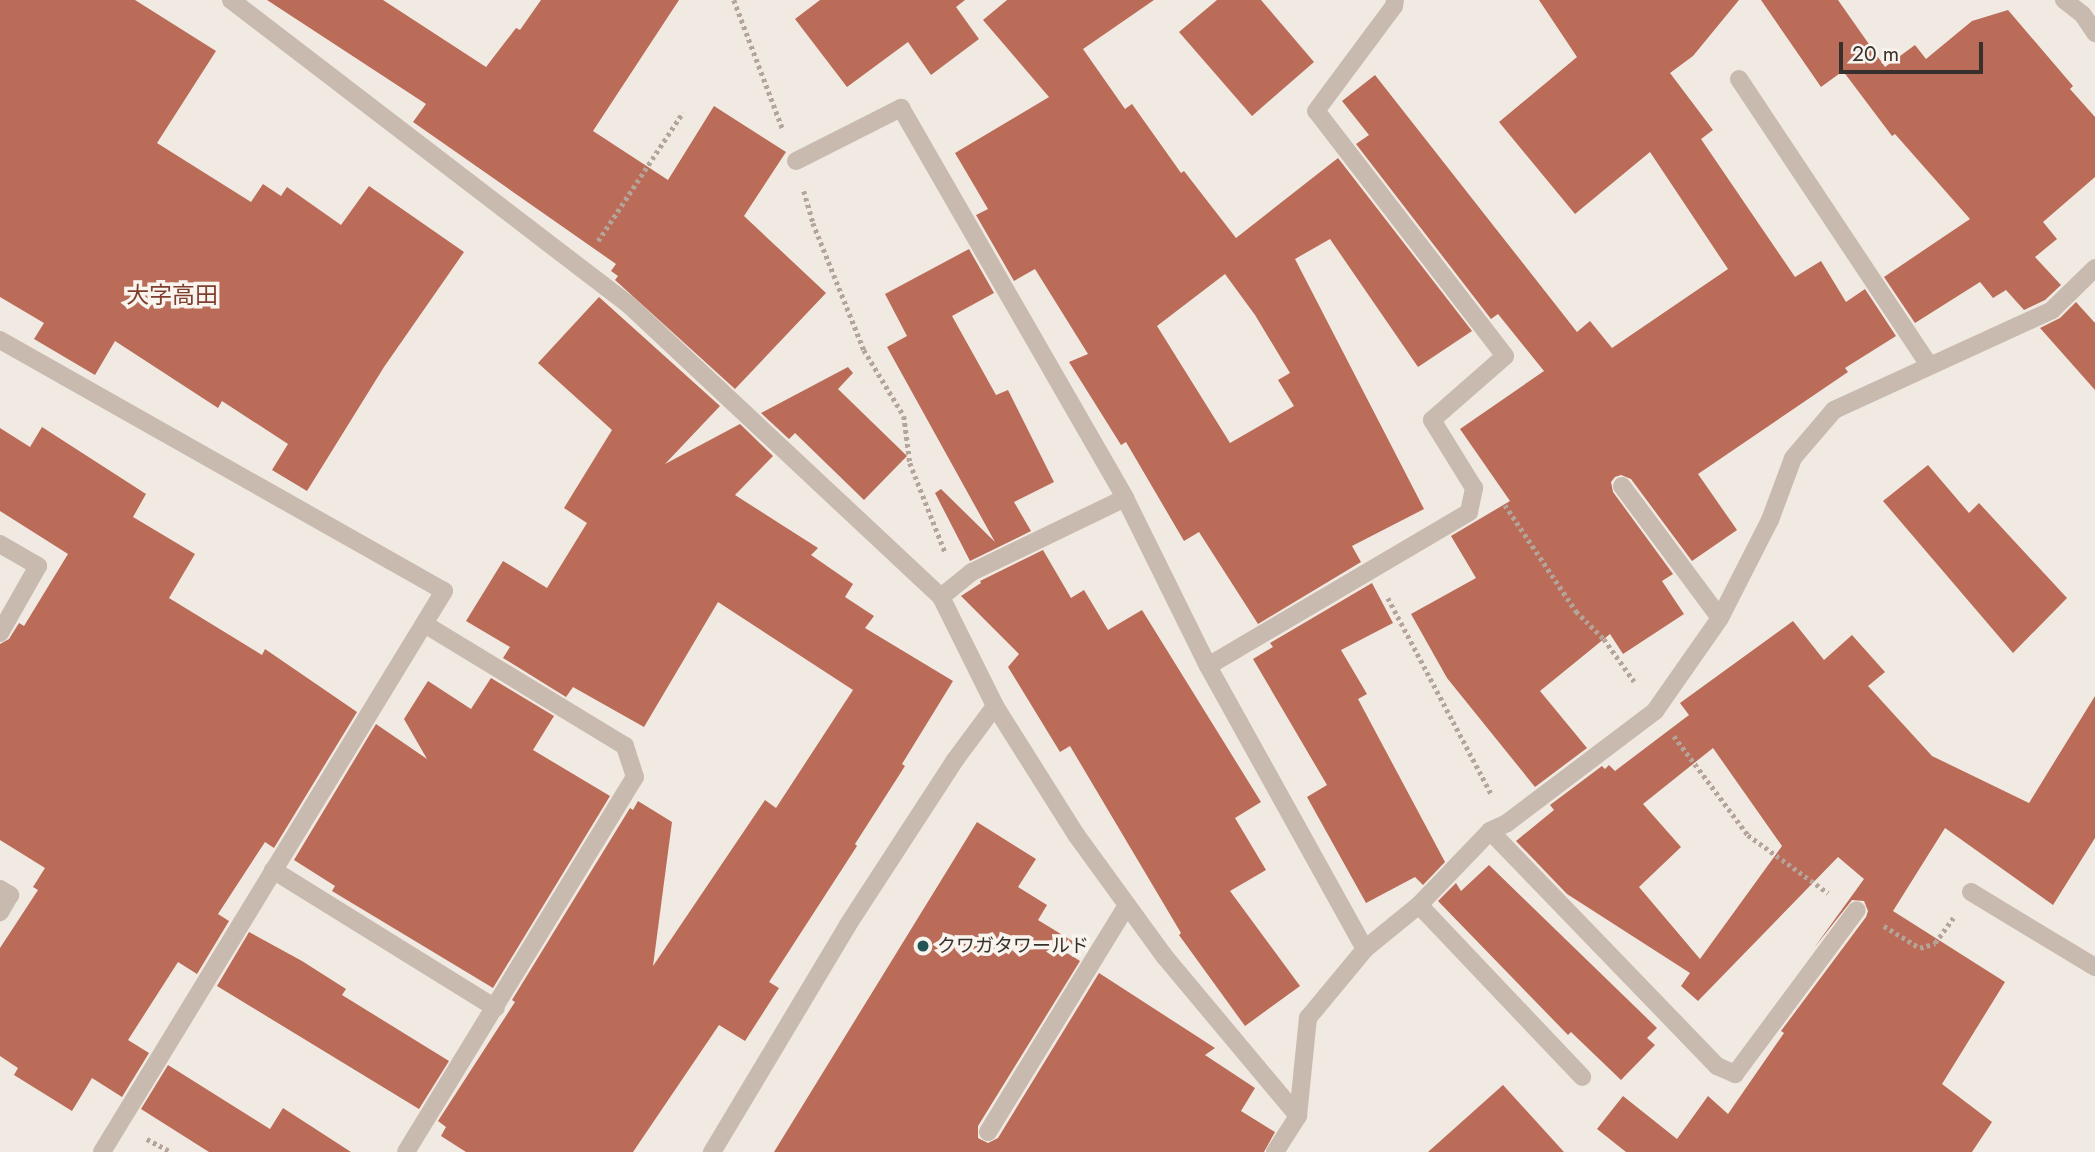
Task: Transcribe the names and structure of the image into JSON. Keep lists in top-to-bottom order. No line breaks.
{"districts":["大字高田"],"places":["クワガタワールド"],"scale_bar":"20 m"}
